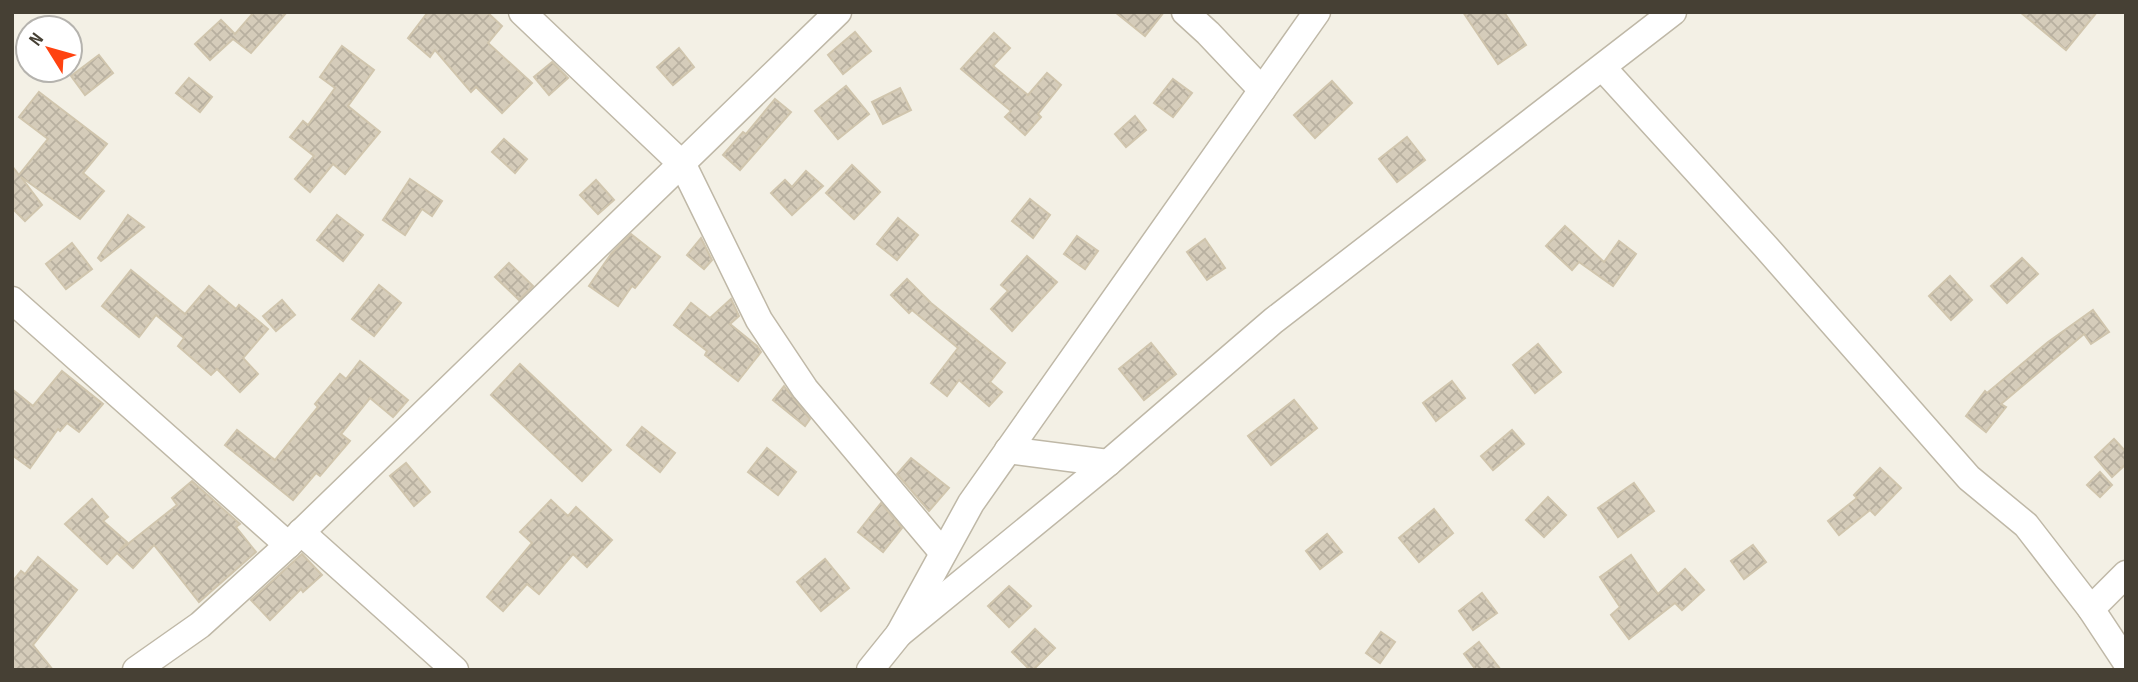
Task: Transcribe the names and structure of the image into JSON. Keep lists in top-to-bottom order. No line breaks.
{"north":"top left"}
